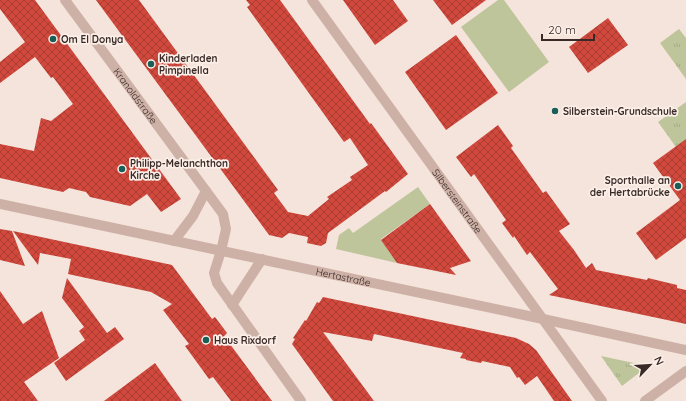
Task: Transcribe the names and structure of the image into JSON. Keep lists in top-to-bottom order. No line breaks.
{"streets":{"street":["Kranoldstraße","Silbersteinstraße","Hertastraße"]},"crossings":[["Kranoldstraße","Hertastraße"],["Silbersteinstraße","Hertastraße"]],"places":["Om El Donya","Kinderladen Pimpinella","Silberstein-Grundschule","Philipp-Melanchthon Kirche","Sporthalle an der Hertabrücke","Haus Rixdorf"],"scale_bar":"20 m","north":"top right"}
